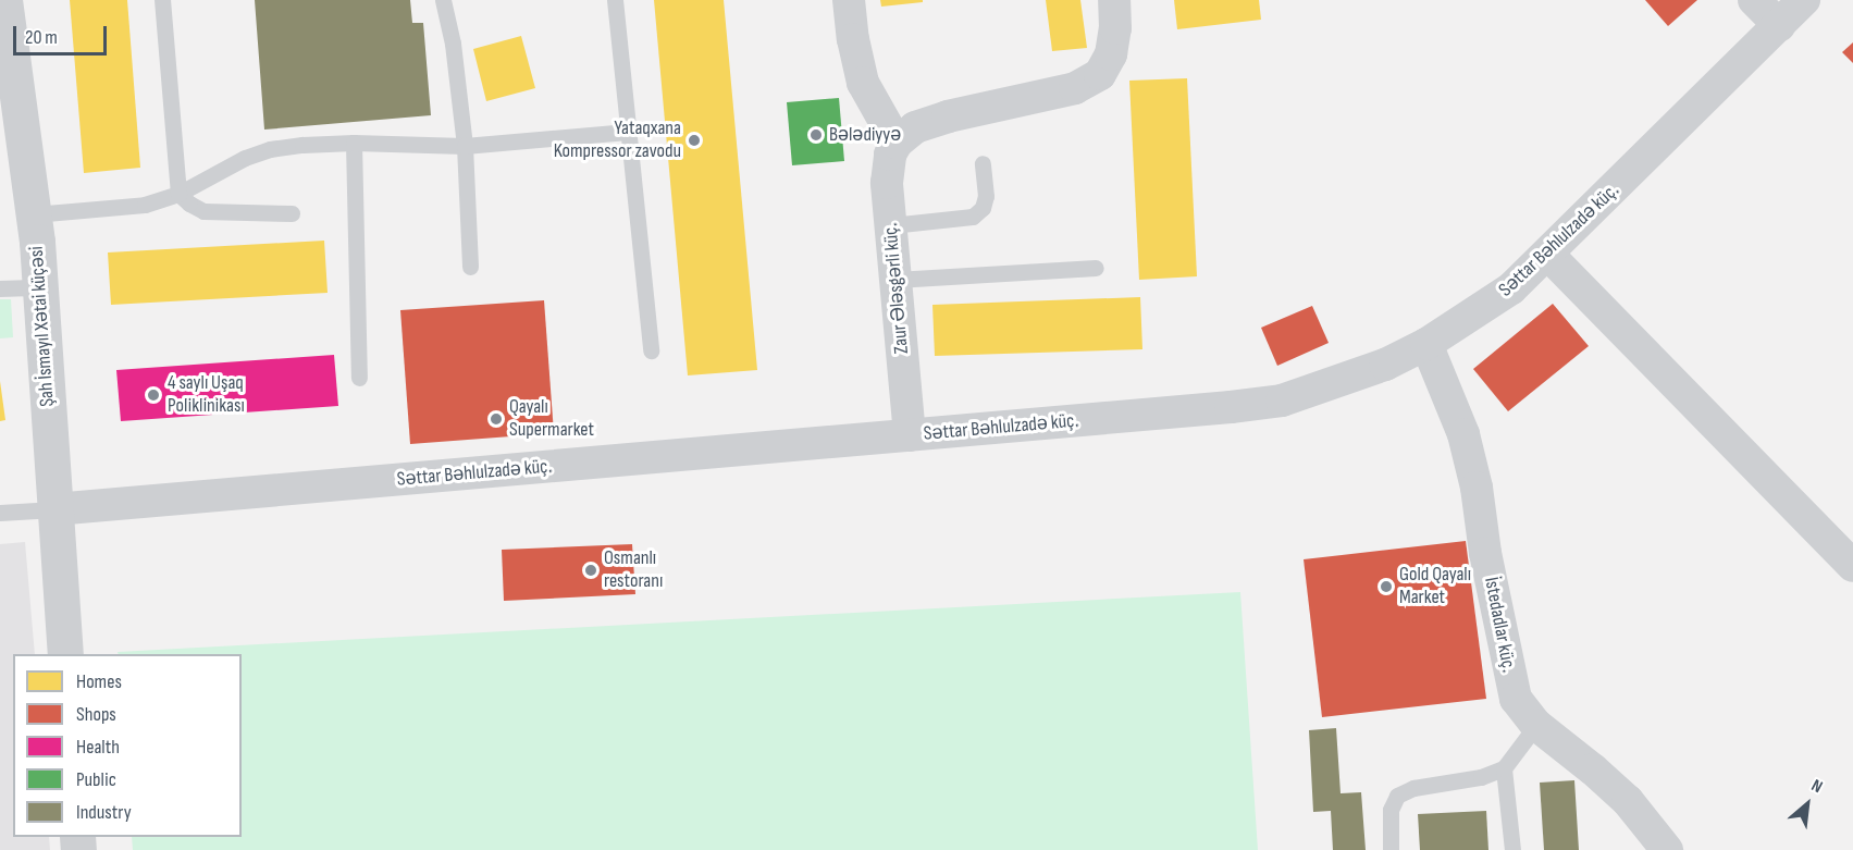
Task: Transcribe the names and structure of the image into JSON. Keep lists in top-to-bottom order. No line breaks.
{"streets":{"street":["Səttar Bəhlulzadə küç.","Zaur Ələsgərli küç.","Şah İsmayıl Xətai küçəsi","İstedadlar küç."]},"crossings":[["Səttar Bəhlulzadə küç.","Zaur Ələsgərli küç."],["Səttar Bəhlulzadə küç.","Şah İsmayıl Xətai küçəsi"],["Səttar Bəhlulzadə küç.","İstedadlar küç."]],"places":["Bələdiyyə","Yataqxana Kompressor zavodu","4 saylı Uşaq Poliklinikası","Qayalı Supermarket","Osmanlı restoranı","Gold Qayalı Market"],"legend":["Homes","Shops","Health","Public","Industry"],"scale_bar":"20 m","north":"top right"}
